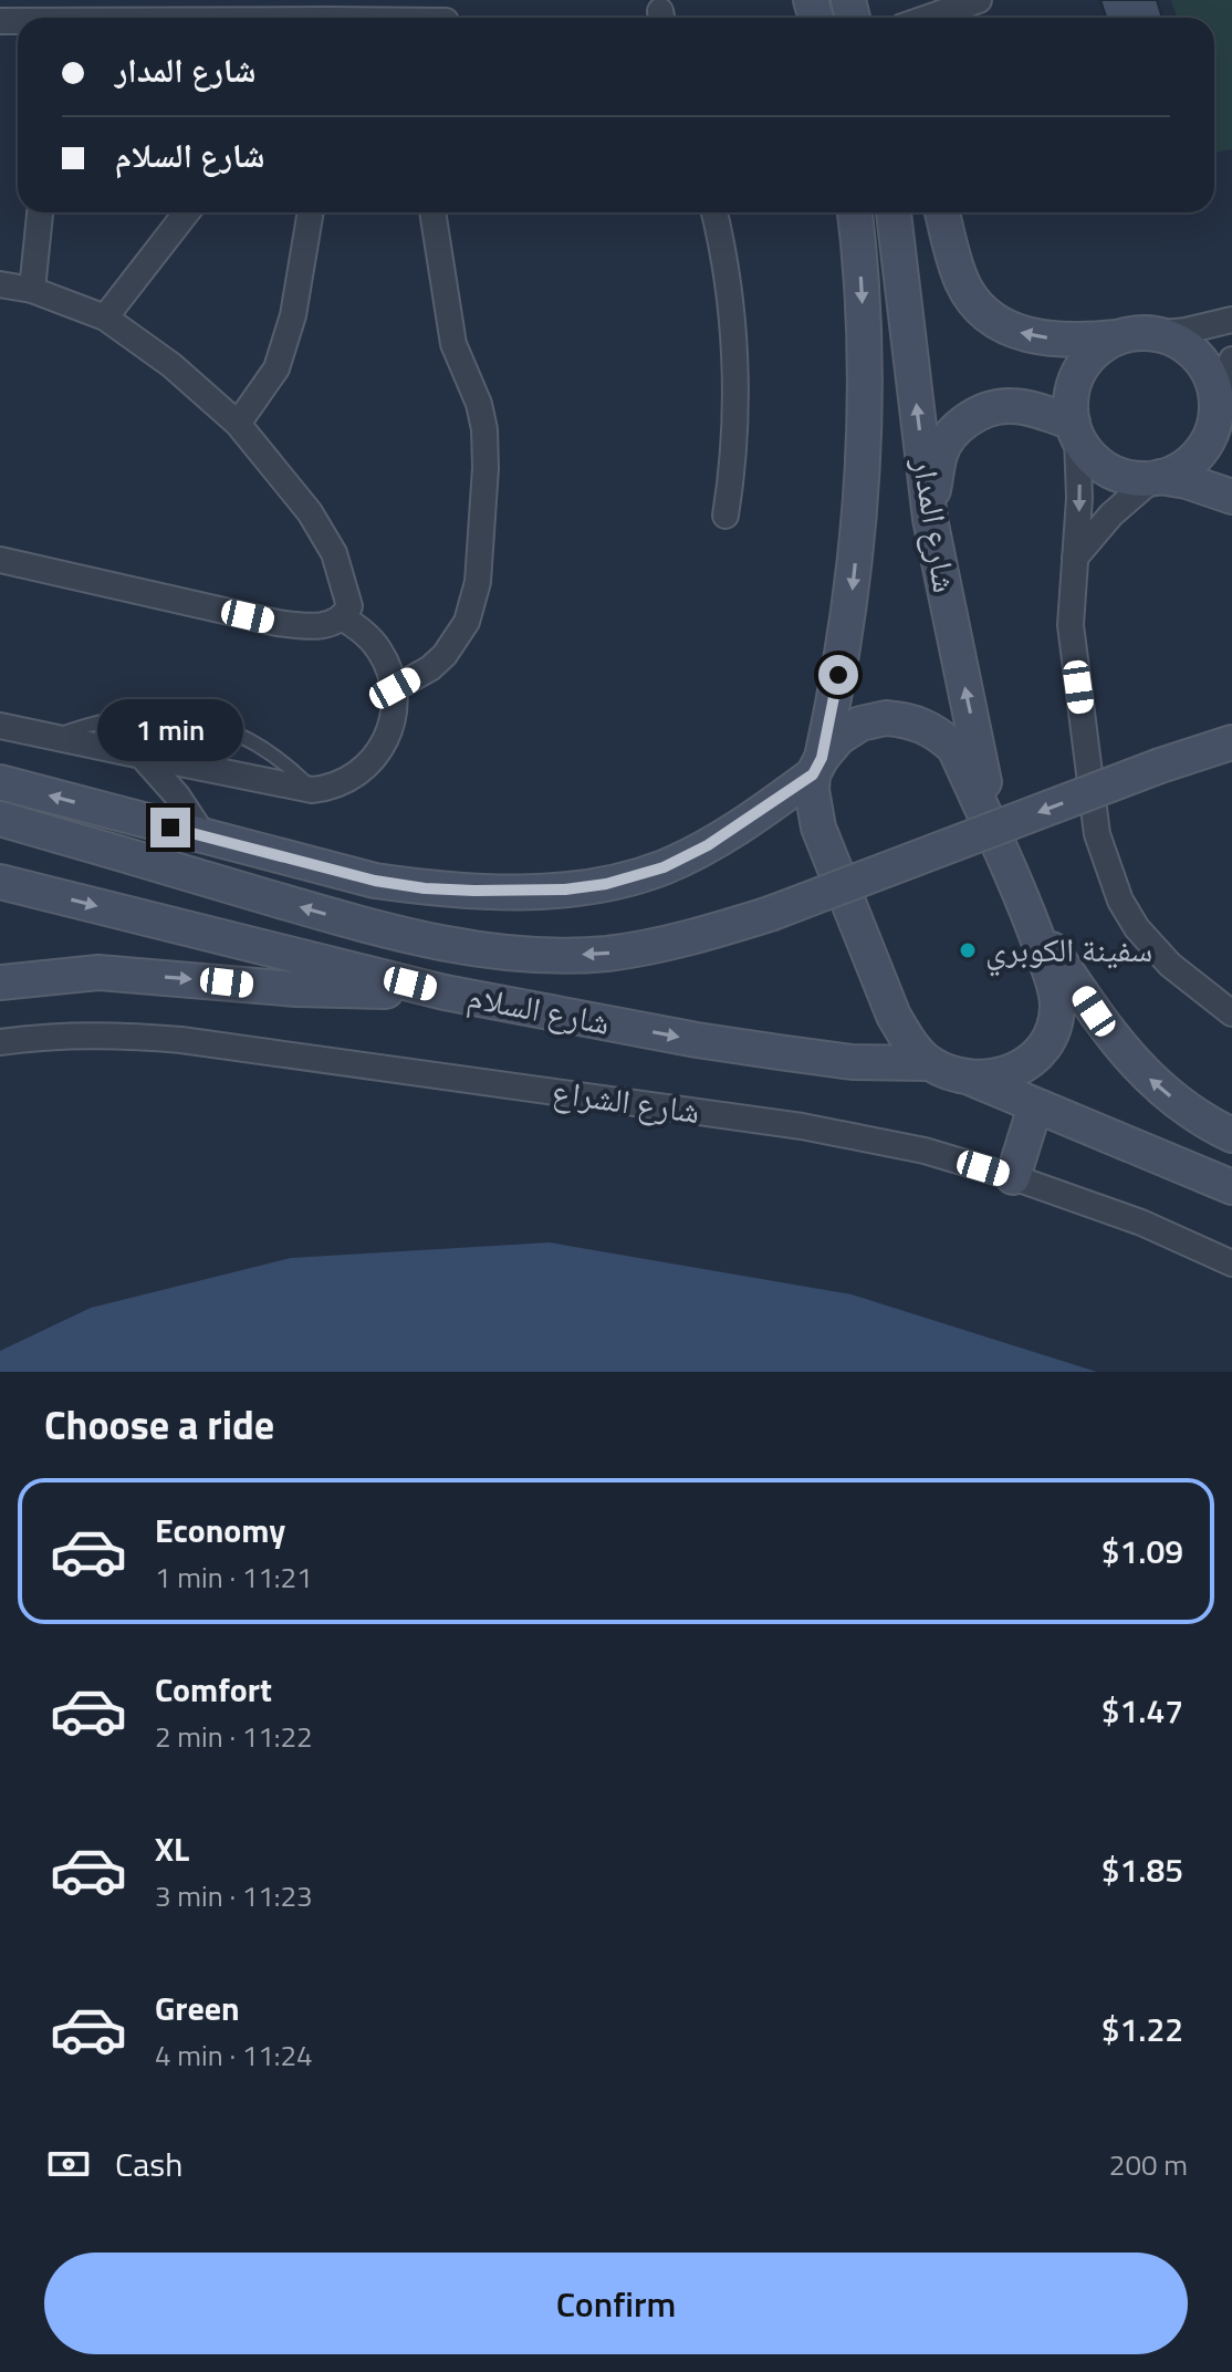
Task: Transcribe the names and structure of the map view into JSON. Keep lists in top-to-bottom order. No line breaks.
{"streets":{"main road":["شارع المدار","شارع السلام"],"street":["شارع الشراع"]},"crossings":[["شارع المدار","شارع السلام"]],"places":["سفينة الكوبري"],"page":{"banner":["شارع المدار","شارع السلام"],"bubble":"1 min","heading":"Choose a ride","list":[{"name":"Economy","note":"1 min · 11:21","value":"$1.09"},{"name":"Comfort","note":"2 min · 11:22","value":"$1.47"},{"name":"XL","note":"3 min · 11:23","value":"$1.85"},{"name":"Green","note":"4 min · 11:24","value":"$1.22"}],"pay":["Cash","200 m"],"buttons":"Confirm"}}
